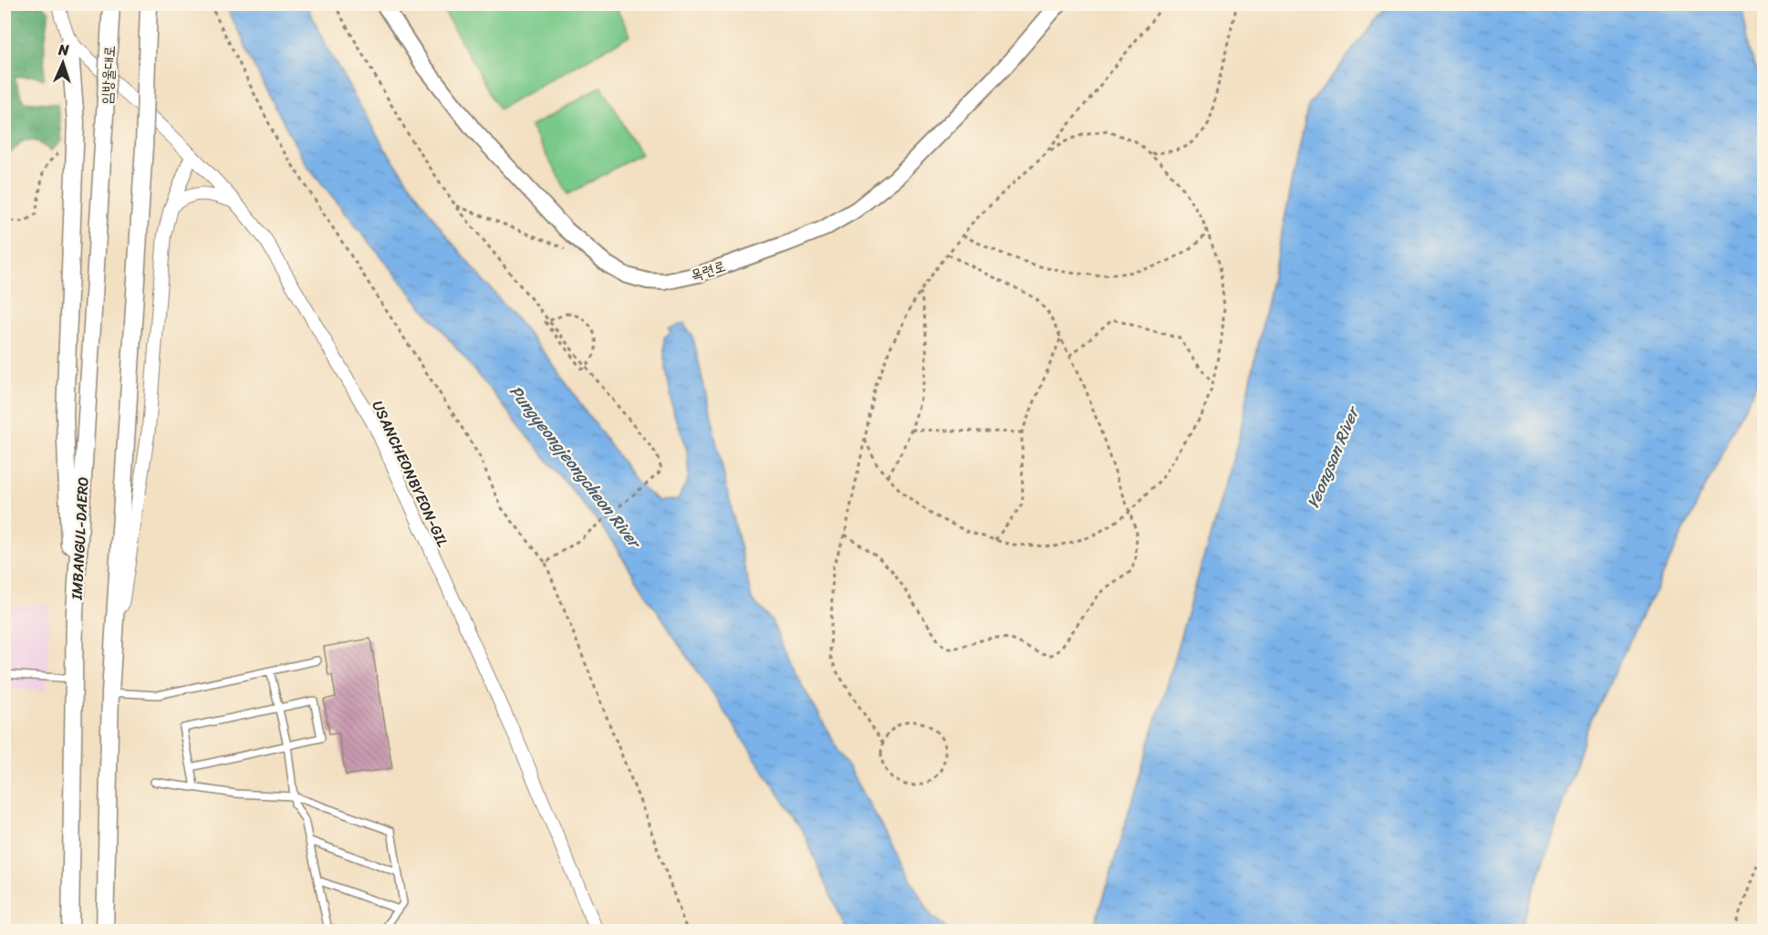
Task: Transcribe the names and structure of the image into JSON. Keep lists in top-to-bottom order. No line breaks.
{"streets":{"main road":["임방울대로","IMBANGUL-DAERO"],"street":["목련로","USANCHEONBYEON-GIL"]},"crossings":[["임방울대로","IMBANGUL-DAERO"]],"water":["Yeongsan River","Pungyeongjeongcheon River"],"north":"top"}
